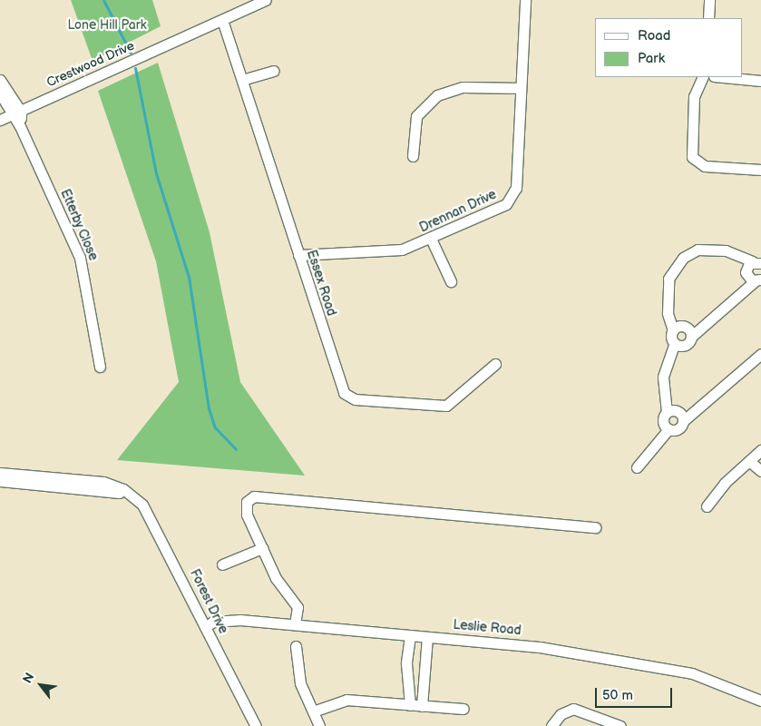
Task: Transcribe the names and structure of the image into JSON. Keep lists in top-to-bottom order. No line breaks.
{"streets":{"street":["Crestwood Drive","Drennan Drive","Etterby Close","Essex Road","Forest Drive","Leslie Road"]},"crossings":[["Crestwood Drive","Etterby Close"],["Crestwood Drive","Essex Road"],["Drennan Drive","Essex Road"],["Forest Drive","Leslie Road"]],"parks":["Lone Hill Park"],"legend":["Road","Park"],"scale_bar":"50 m","north":"top left"}
